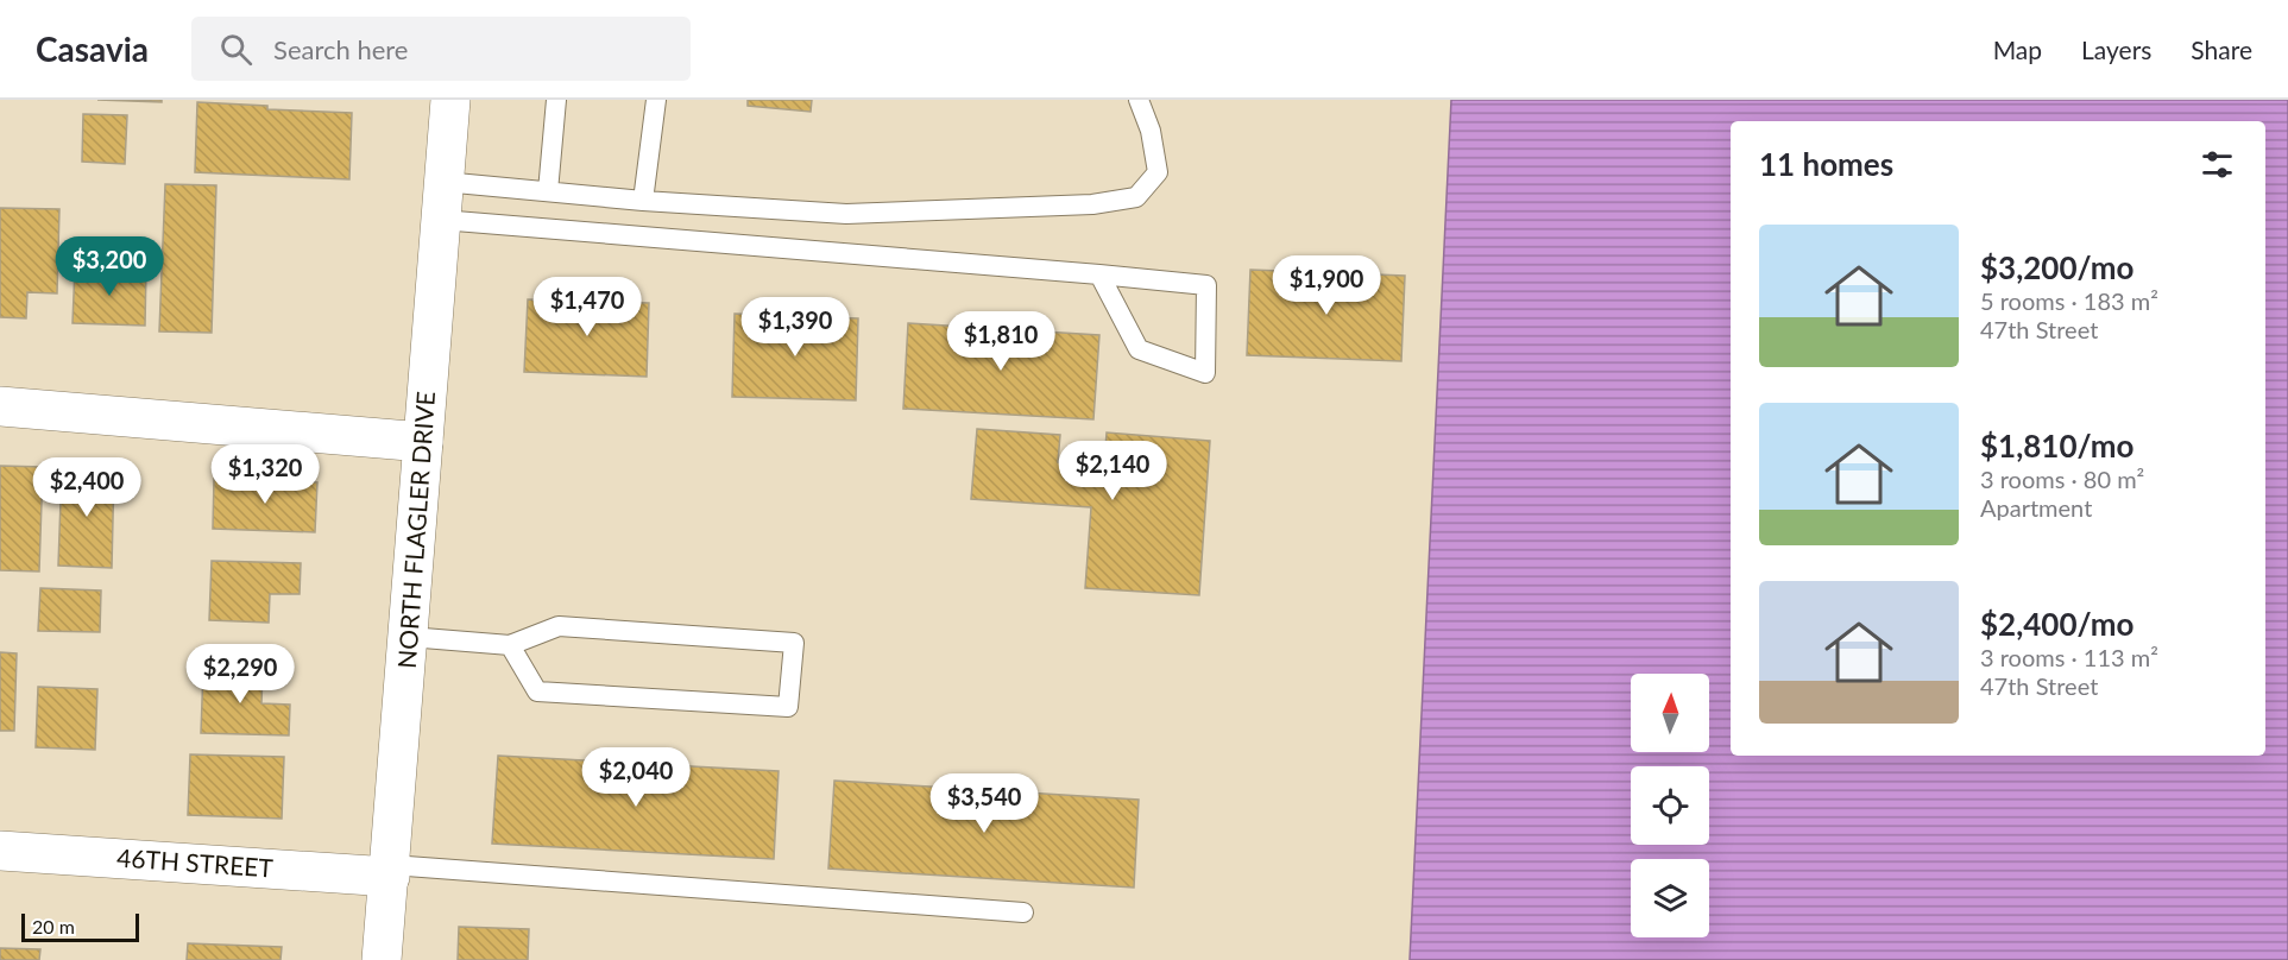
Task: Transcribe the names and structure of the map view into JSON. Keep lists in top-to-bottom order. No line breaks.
{"streets":{"street":["NORTH FLAGLER DRIVE","46TH STREET"]},"crossings":[["NORTH FLAGLER DRIVE","46TH STREET"]],"scale_bar":"20 m","north":"top","page":{"header":"Casavia","search":"Search here","nav":["Map","Layers","Share"],"heading":"11 homes","list":[{"name":"$3,200/mo","note":"5 rooms · 183 m² · 47th Street"},{"name":"$1,810/mo","note":"3 rooms · 80 m² · Apartment"},{"name":"$2,400/mo","note":"3 rooms · 113 m² · 47th Street"}],"price":["$3,200","$1,900","$1,470","$1,390","$1,810","$2,140","$1,320","$2,400","$2,290","$2,040","$3,540"],"scale":"20 m"}}
